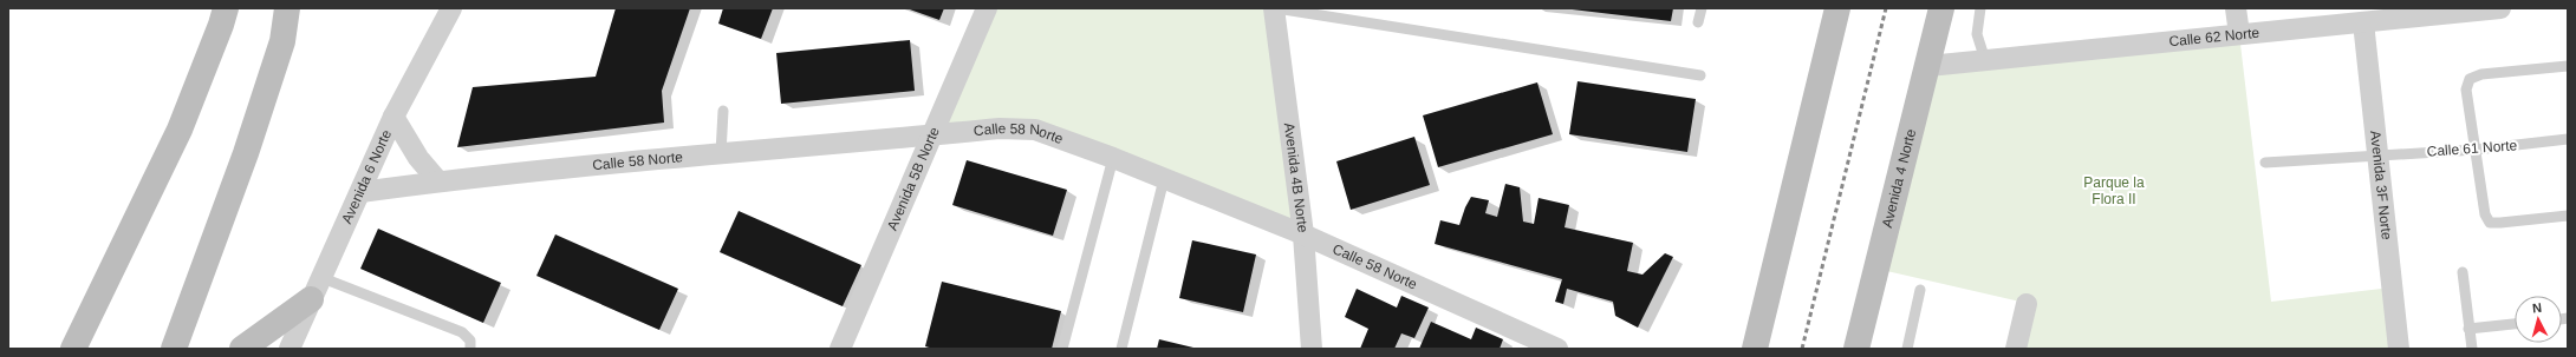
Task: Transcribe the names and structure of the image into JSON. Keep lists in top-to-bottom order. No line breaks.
{"streets":{"main road":["Avenida 4 Norte"],"street":["Calle 62 Norte","Calle 58 Norte","Avenida 6 Norte","Avenida 4B Norte","Avenida 5B Norte","Avenida 3F Norte"],"lane":["Calle 61 Norte"]},"crossings":[["Calle 62 Norte","Avenida 4 Norte"],["Calle 62 Norte","Avenida 3F Norte"],["Calle 58 Norte","Avenida 6 Norte"],["Calle 58 Norte","Avenida 4B Norte"],["Calle 58 Norte","Avenida 5B Norte"],["Calle 61 Norte","Avenida 3F Norte"]],"parks":["Parque la Flora II"],"north":"top"}
